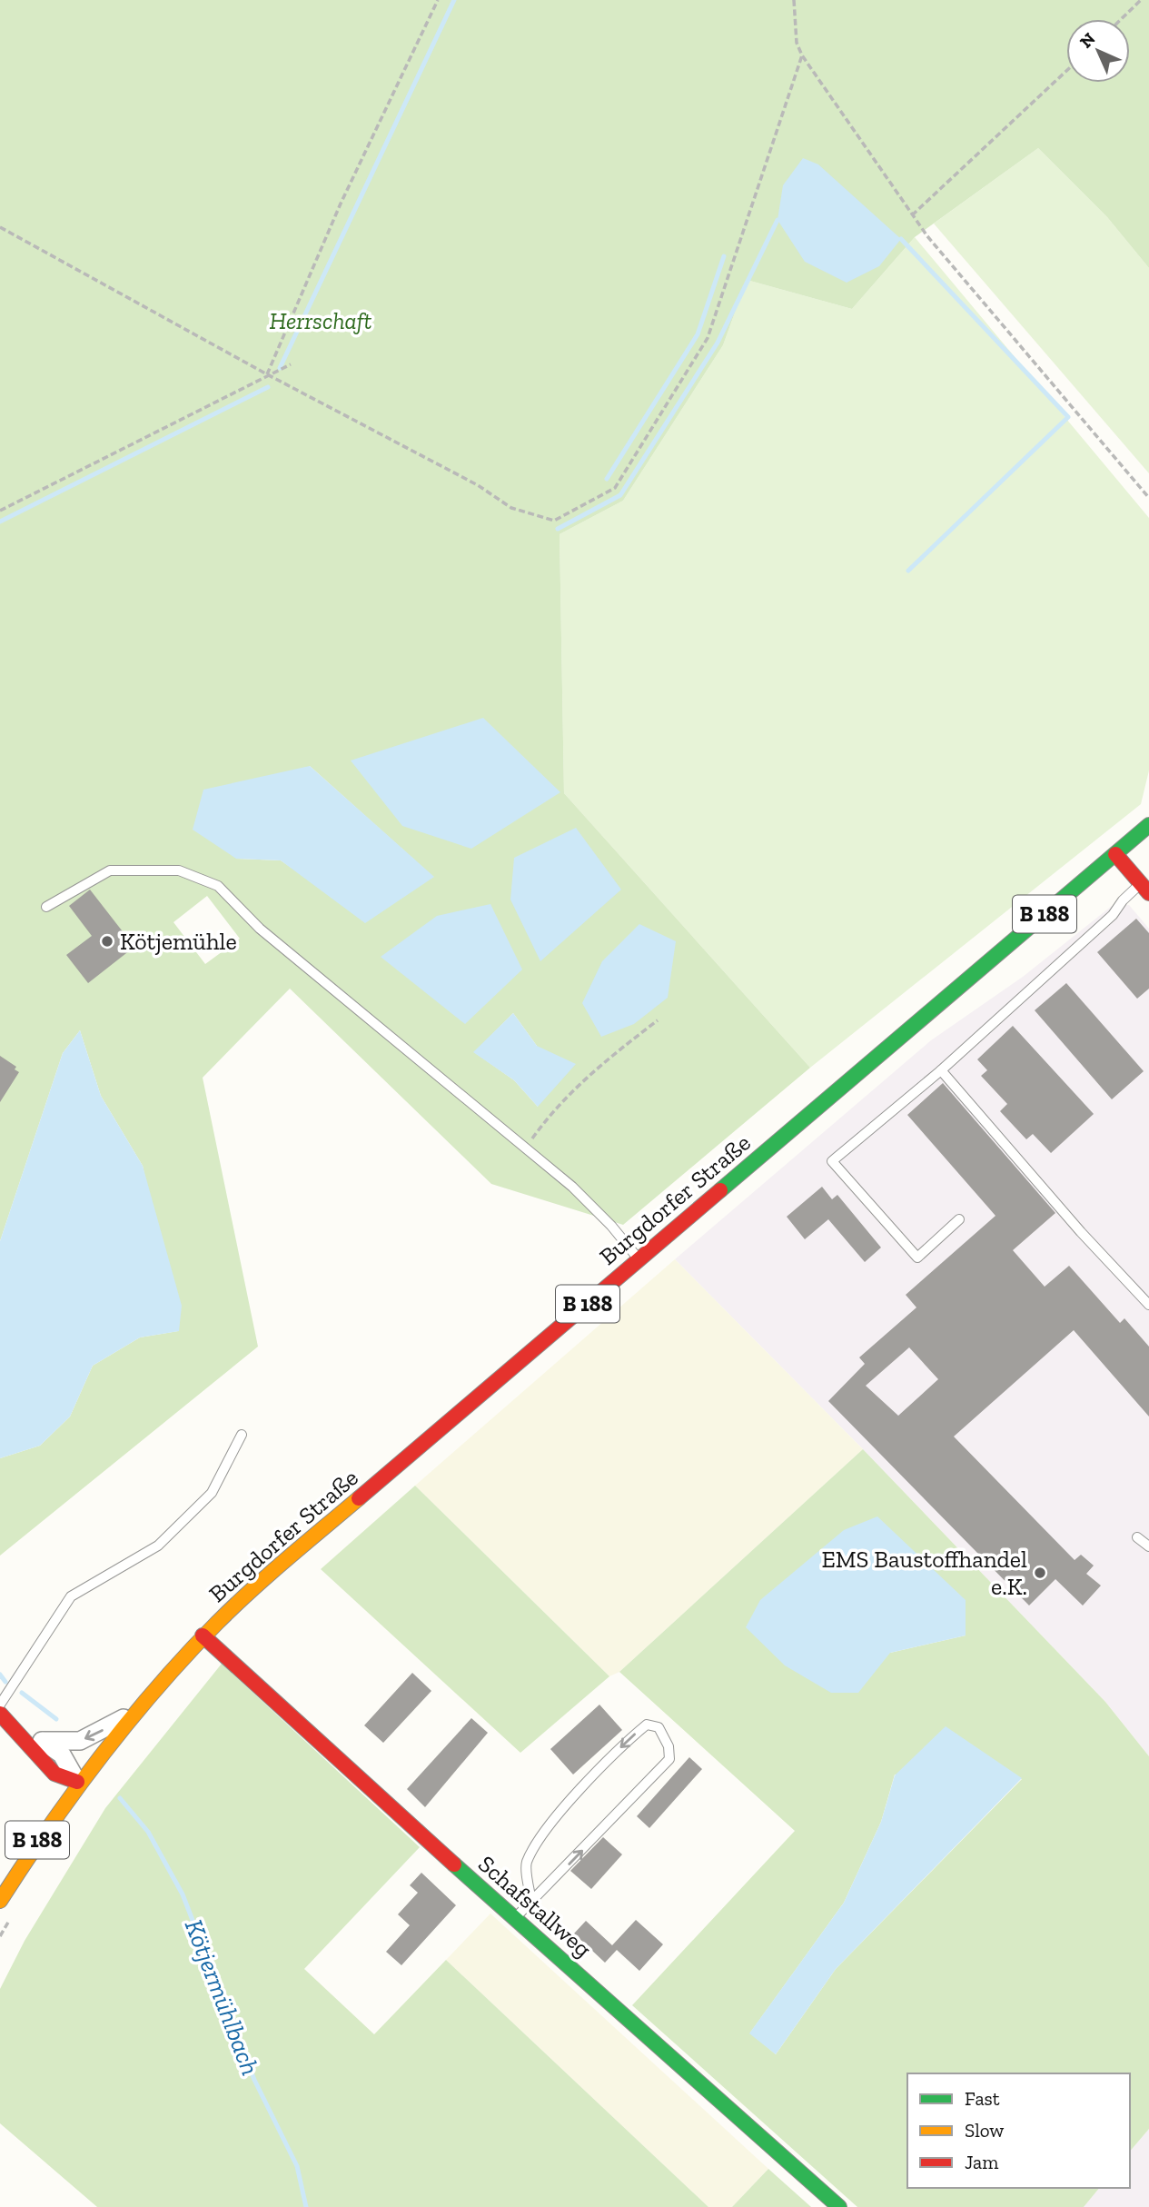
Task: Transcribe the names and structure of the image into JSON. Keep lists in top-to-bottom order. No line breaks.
{"streets":{"main road":["B 188","Burgdorfer Straße","Schafstallweg"]},"crossings":[["B 188","Burgdorfer Straße"],["B 188","Schafstallweg"],["Burgdorfer Straße","Schafstallweg"]],"water":["Kötjermühlbach"],"parks":["Herrschaft"],"places":["Kötjemühle","EMS Baustoffhandel e.K."],"legend":["Fast","Slow","Jam"],"north":"top left"}
